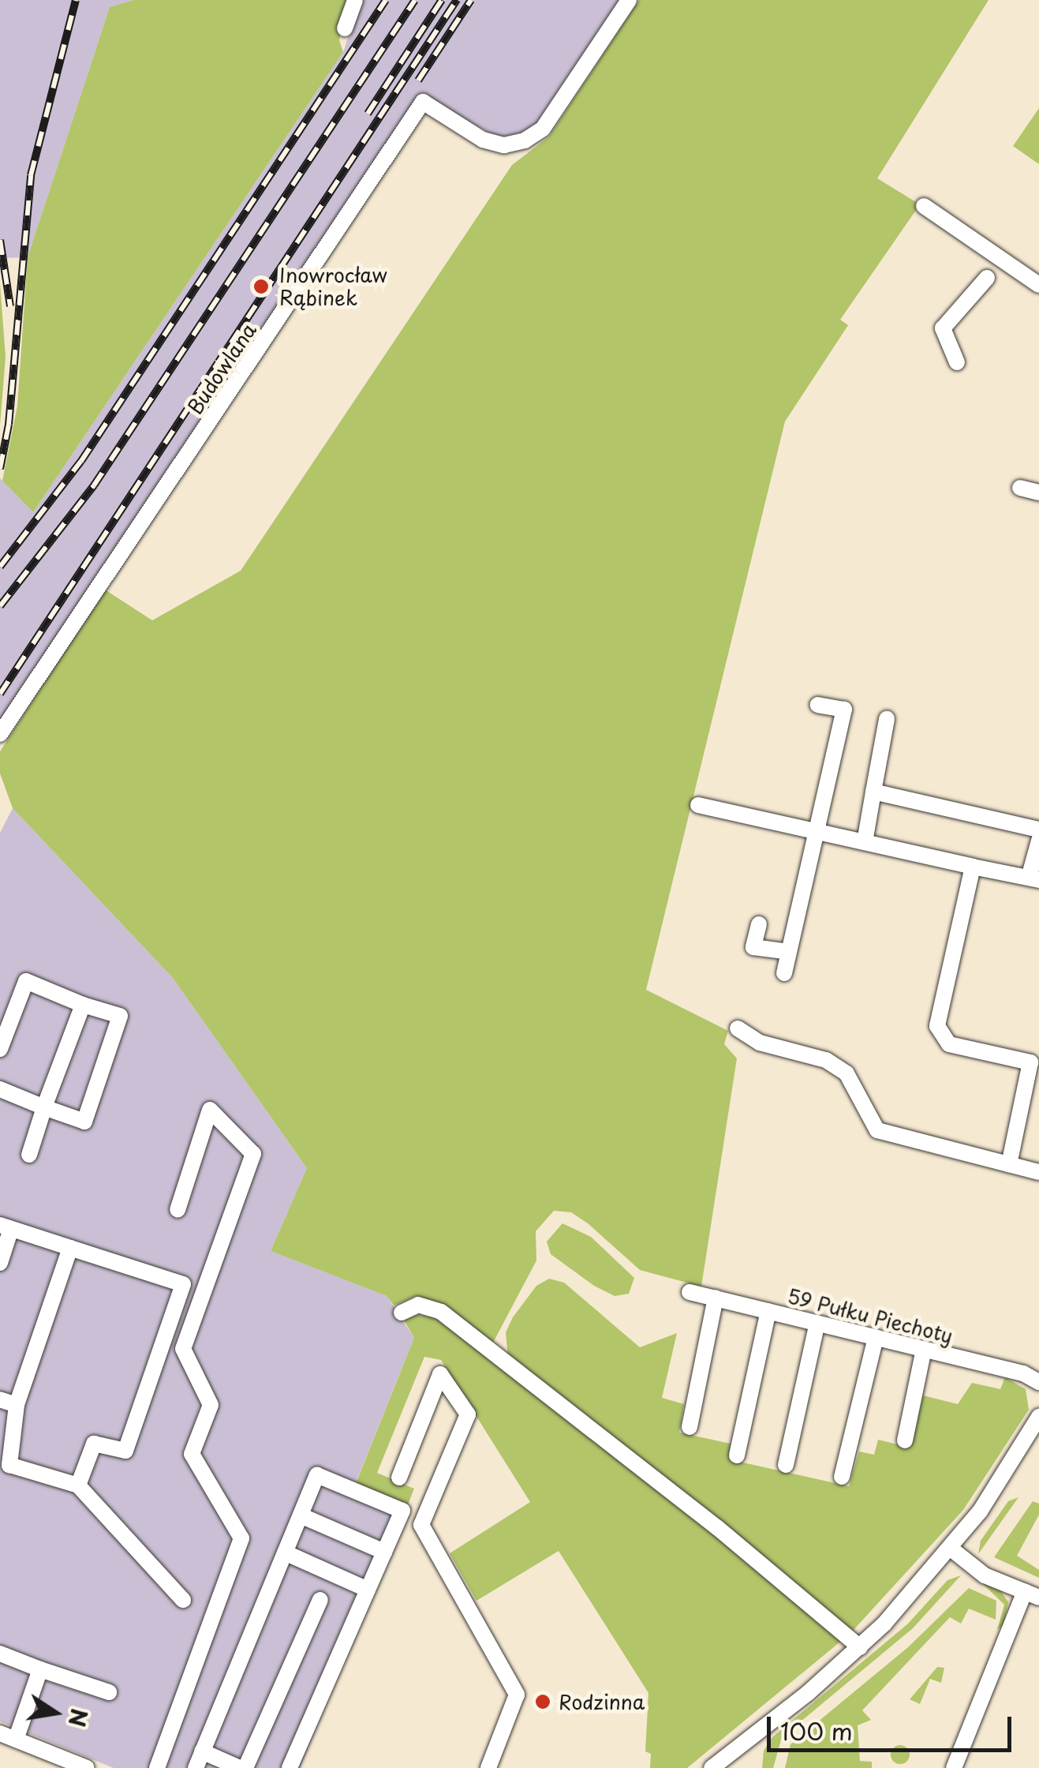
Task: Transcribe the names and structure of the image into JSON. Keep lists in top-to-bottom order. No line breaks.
{"streets":{"street":["Budowlana","59 Pułku Piechoty"]},"places":["Inowrocław Rąbinek","Rodzinna"],"scale_bar":"100 m","north":"right"}
